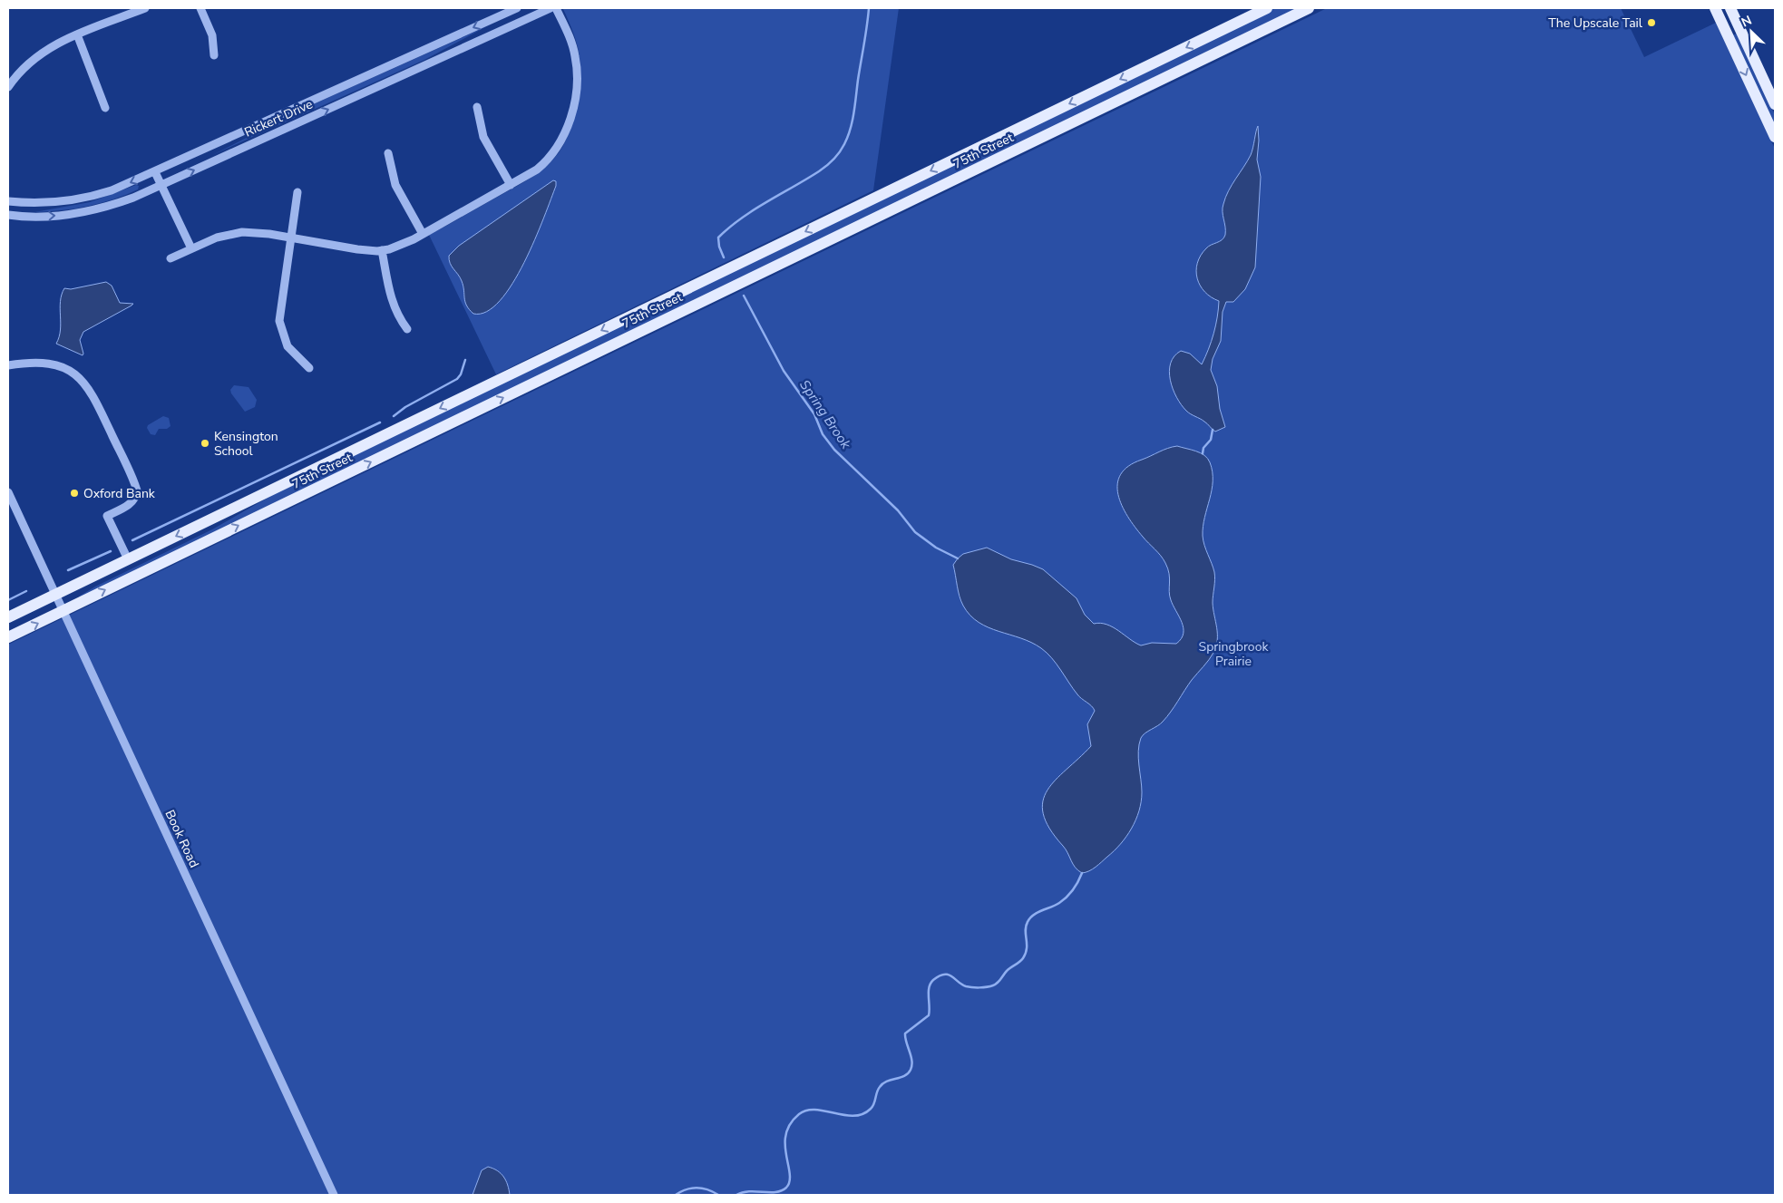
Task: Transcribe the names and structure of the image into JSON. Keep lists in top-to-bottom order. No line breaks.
{"streets":{"main road":["75th Street"],"street":["Rickert Drive","Book Road"]},"crossings":[["75th Street","Book Road"]],"water":["Spring Brook"],"parks":["Springbrook Prairie"],"places":["The Upscale Tail","Kensington School","Oxford Bank"],"north":"top left"}
